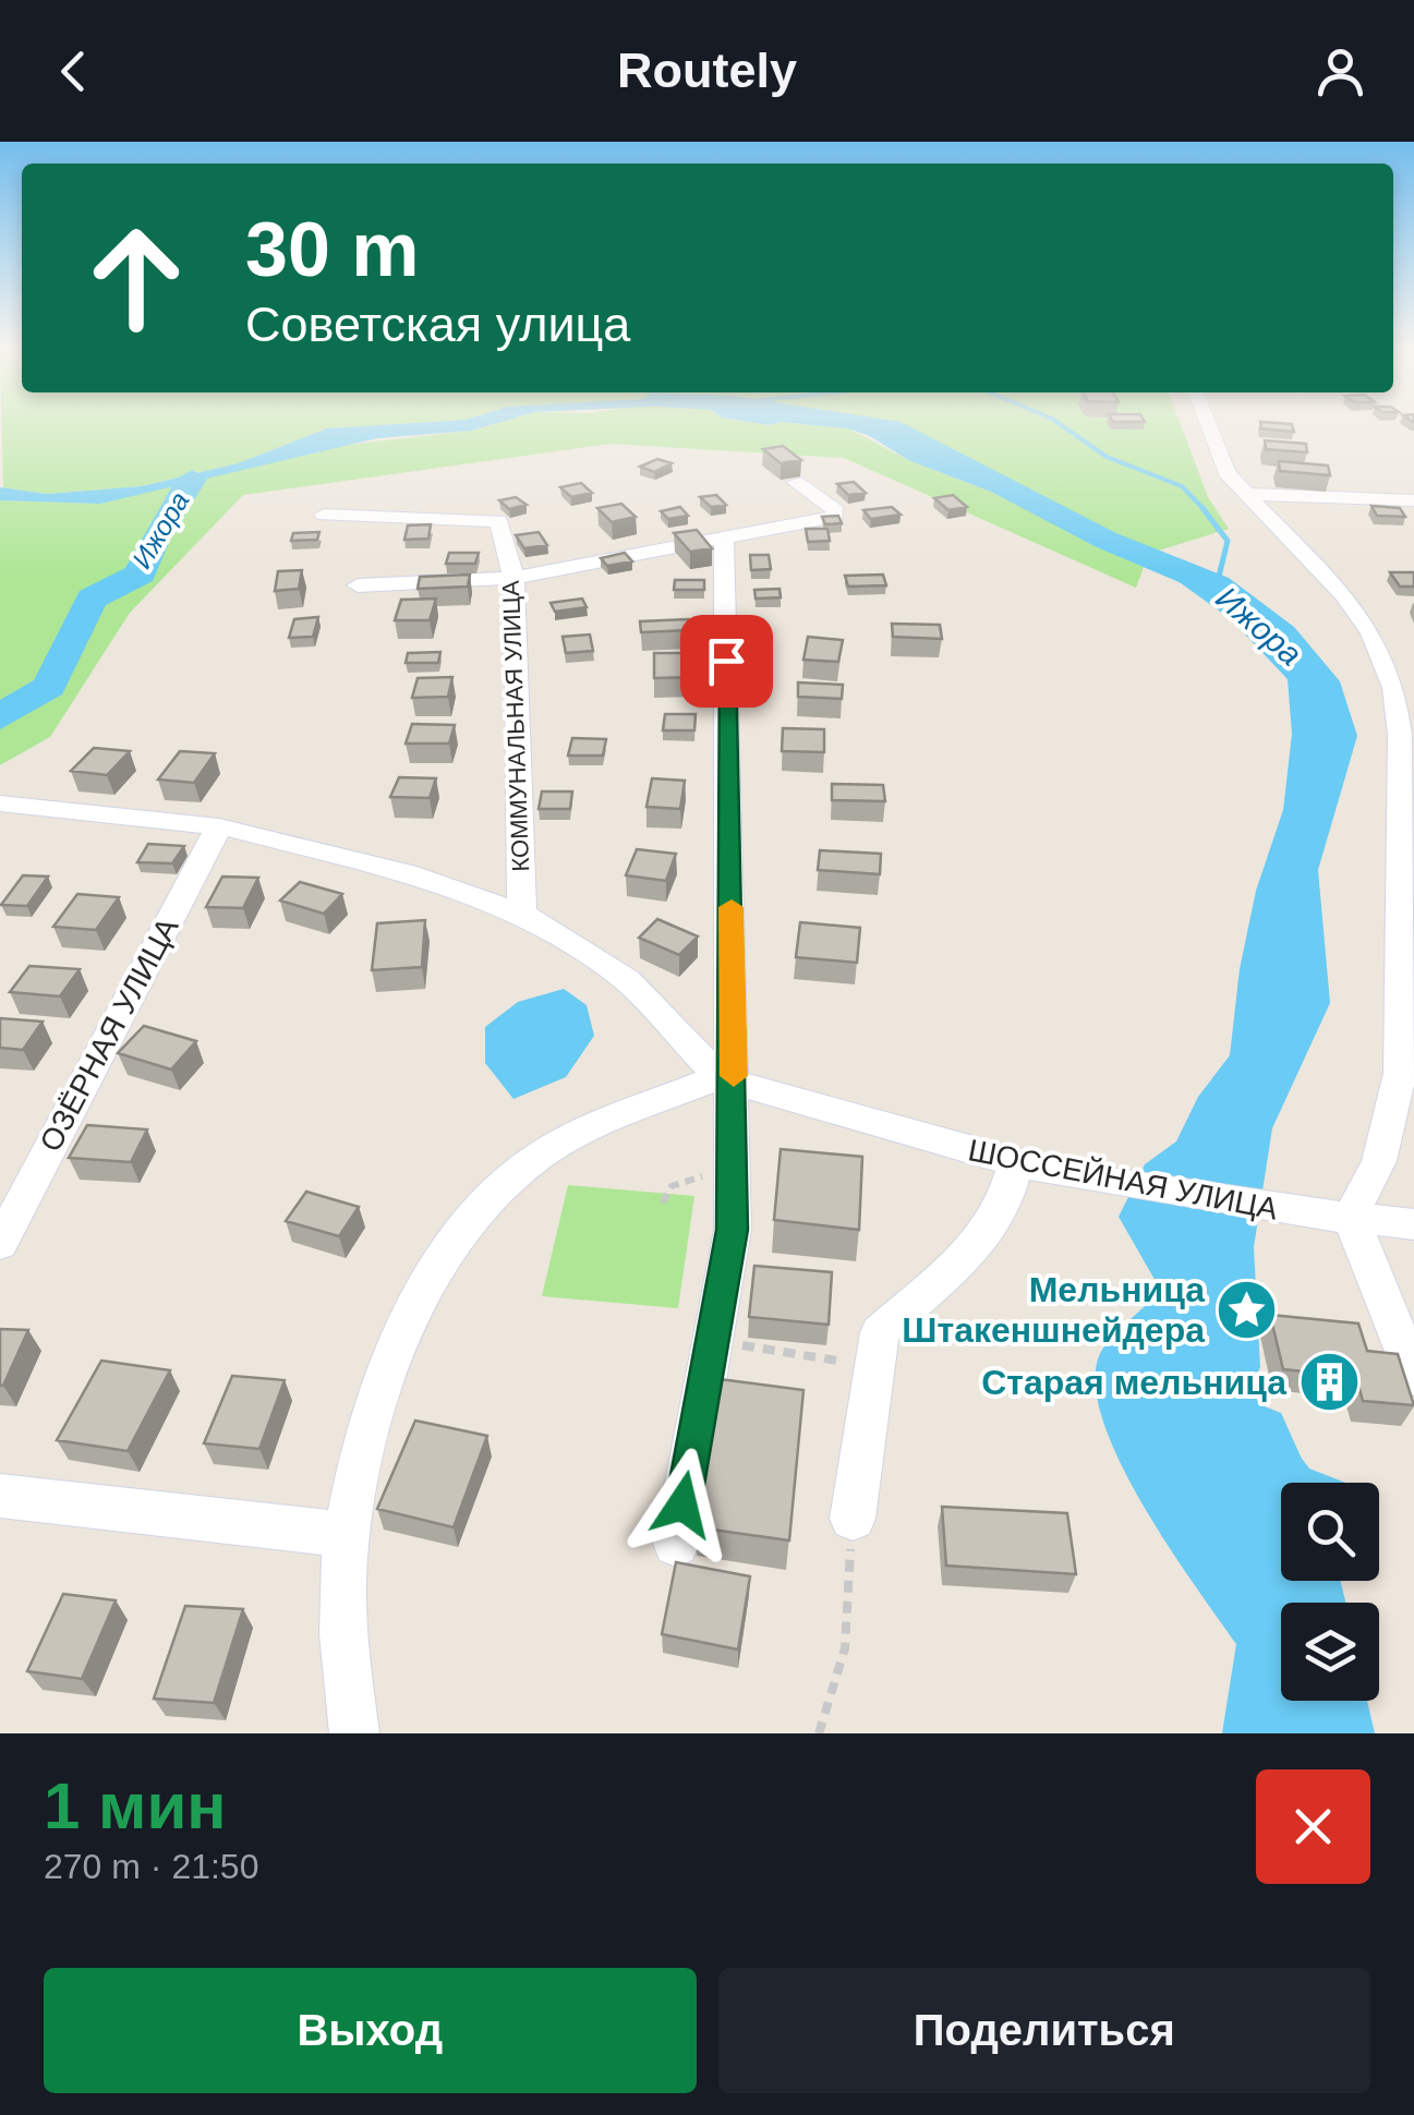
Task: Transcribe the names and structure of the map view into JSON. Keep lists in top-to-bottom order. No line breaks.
{"streets":{"street":["КОММУНАЛЬНАЯ УЛИЦА","ОЗЁРНАЯ УЛИЦА","ШОССЕЙНАЯ УЛИЦА"]},"water":["Ижора"],"places":{"place":["Мельница Штакеншнейдера"],"building":["Старая мельница"]},"page":{"header":"Routely","turn":["30 m","Советская улица"],"heading":["1 мин","270 m · 21:50"],"buttons":["Выход","Поделиться"]}}
